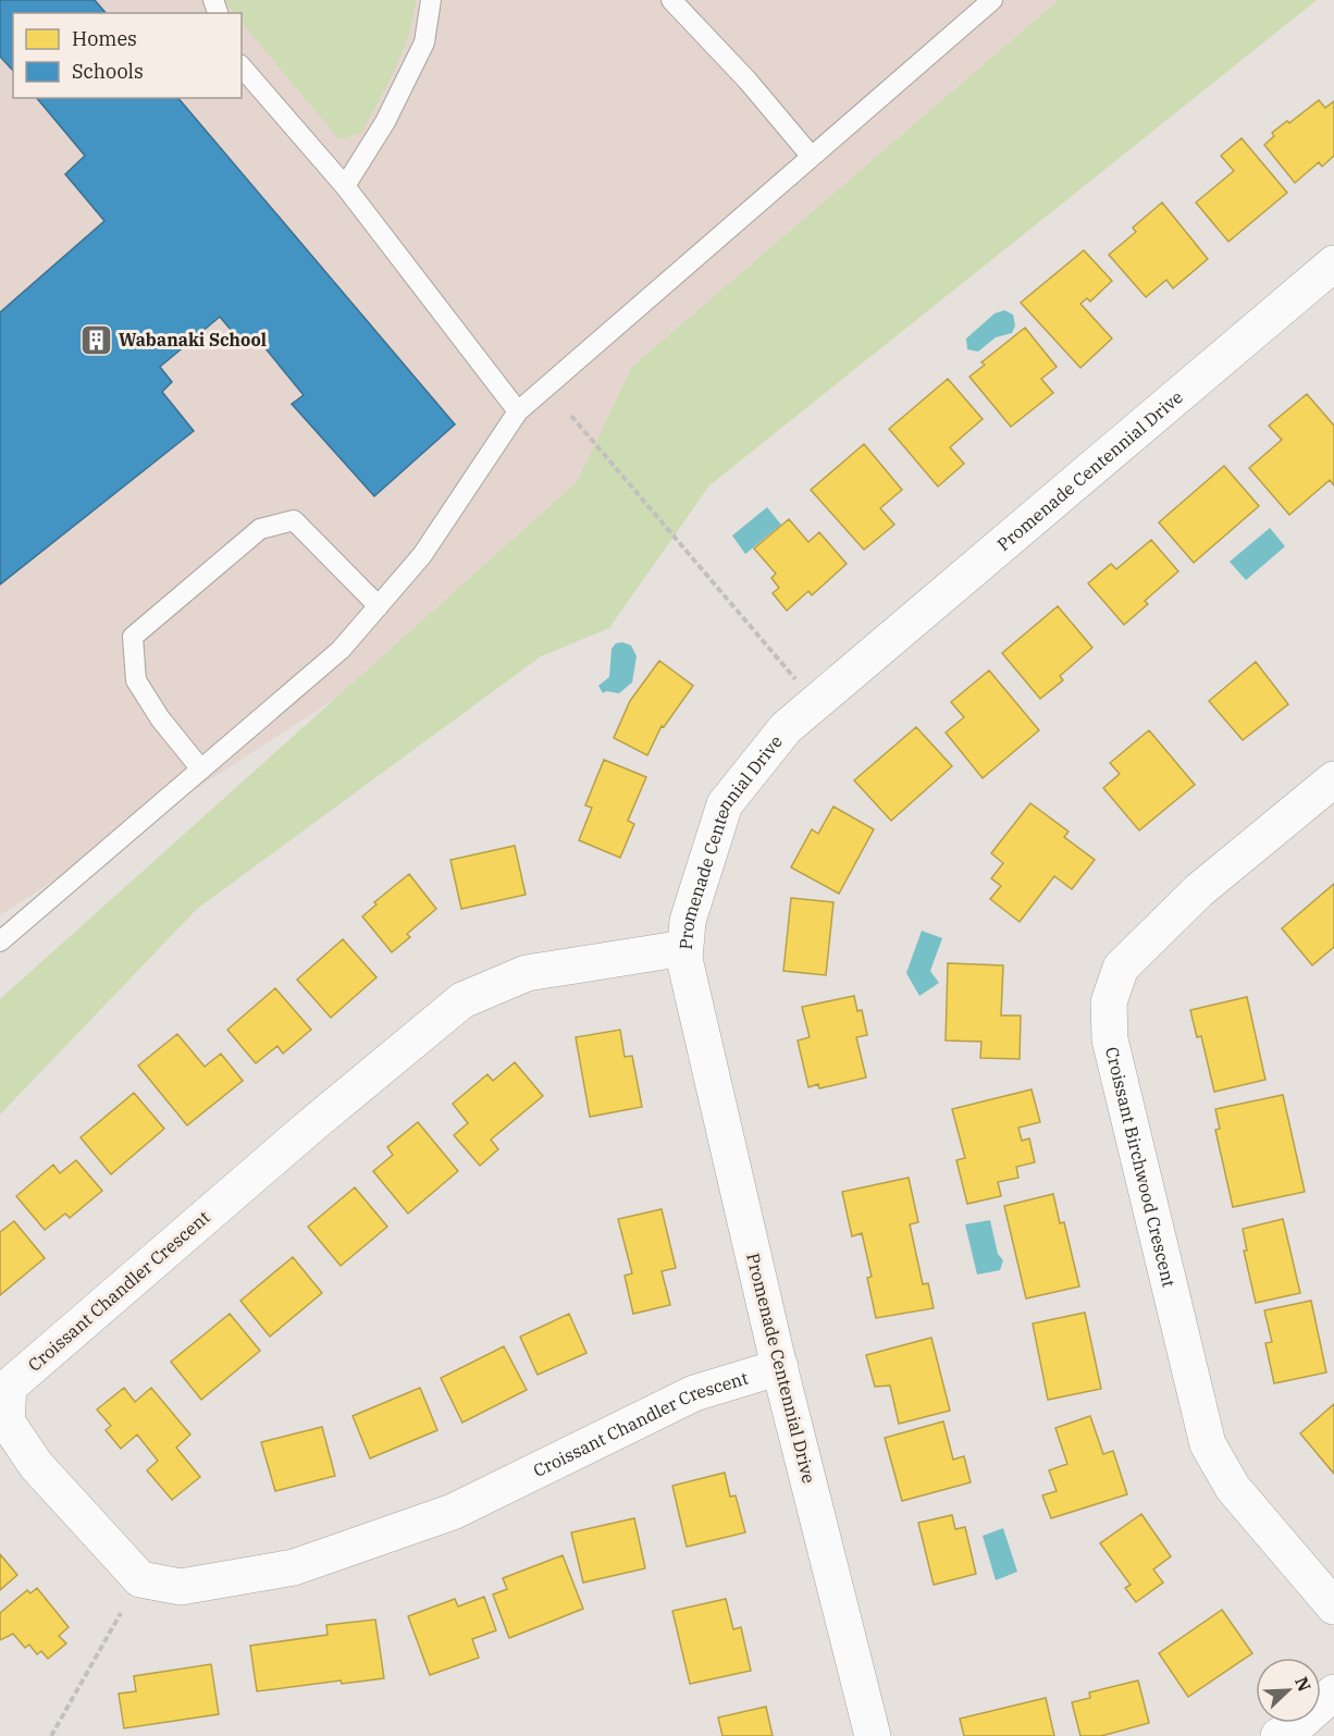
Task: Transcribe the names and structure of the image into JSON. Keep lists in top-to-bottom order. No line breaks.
{"streets":{"street":["Promenade Centennial Drive","Croissant Birchwood Crescent","Croissant Chandler Crescent"]},"crossings":[["Promenade Centennial Drive","Croissant Chandler Crescent"]],"places":{"building":["Wabanaki School"]},"legend":["Homes","Schools"],"north":"top right"}
